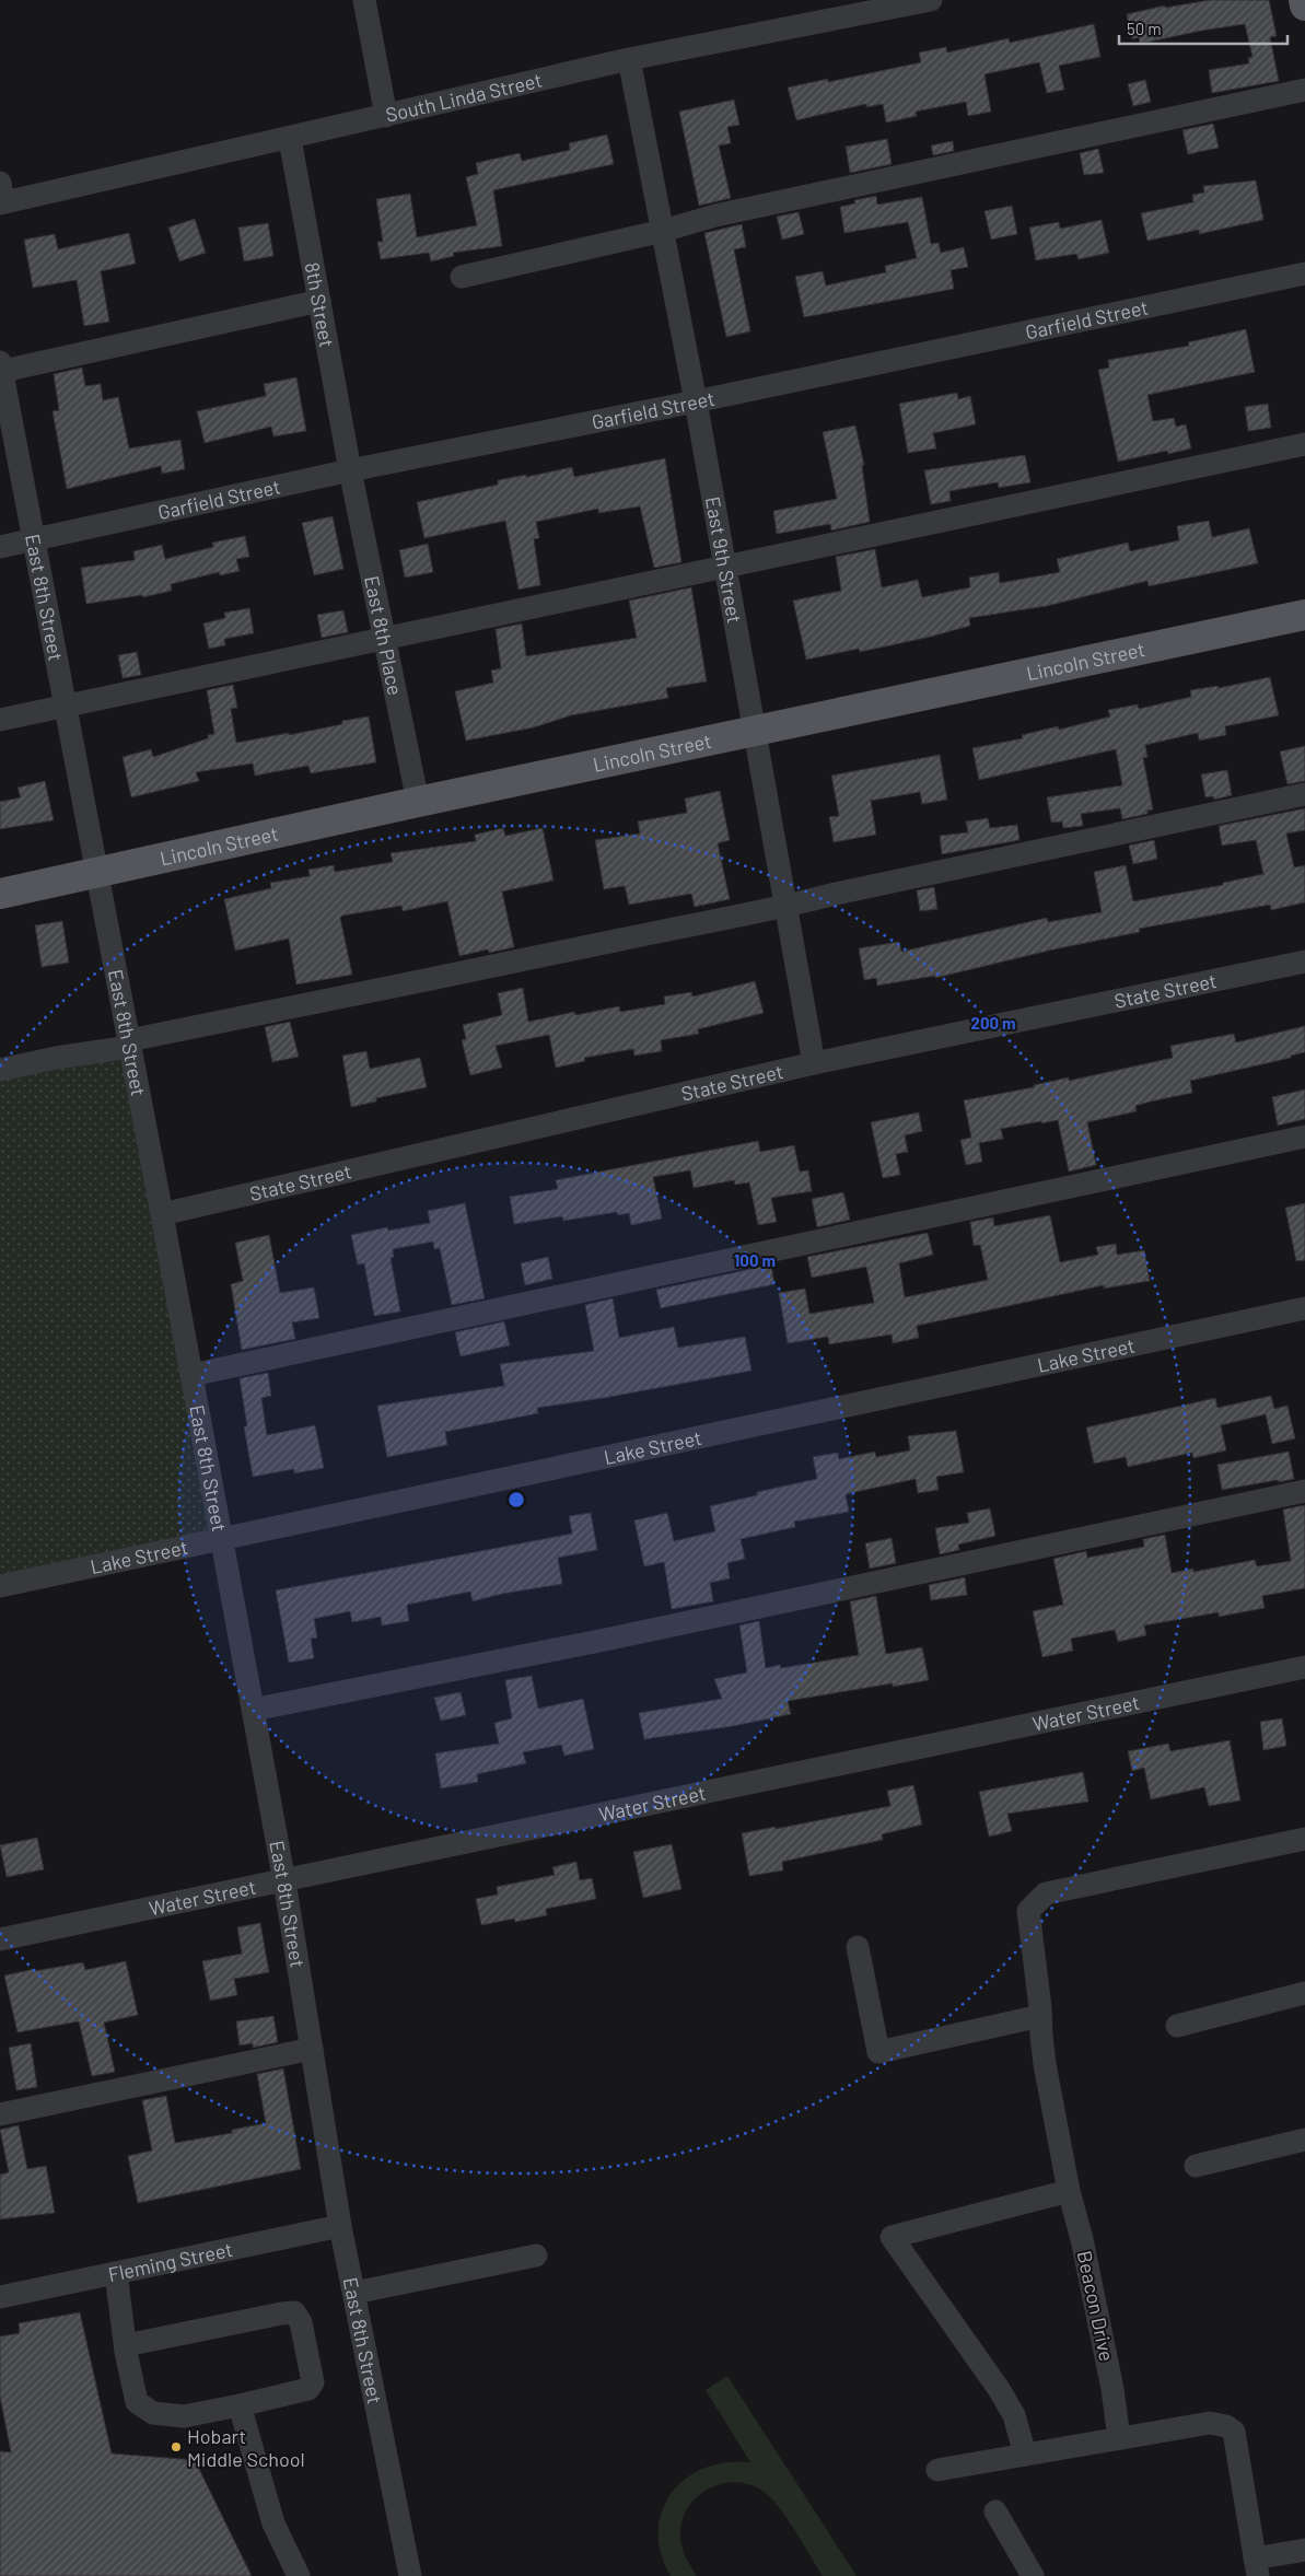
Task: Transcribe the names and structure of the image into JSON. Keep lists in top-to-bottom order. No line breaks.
{"streets":{"main road":["Lincoln Street"],"street":["South Linda Street","8th Street","Garfield Street","East 9th Street","East 8th Street","East 8th Place","State Street","Lake Street","Water Street","Fleming Street","Beacon Drive"]},"crossings":[["South Linda Street","8th Street"],["South Linda Street","East 9th Street"],["8th Street","Garfield Street"],["8th Street","East 8th Place"],["Garfield Street","East 9th Street"],["Garfield Street","East 8th Street"],["Garfield Street","East 8th Place"],["East 9th Street","Lincoln Street"],["East 9th Street","State Street"],["East 8th Street","Lincoln Street"],["East 8th Street","State Street"],["East 8th Street","Lake Street"],["East 8th Street","Water Street"],["East 8th Street","Fleming Street"],["East 8th Place","Lincoln Street"]],"places":["Hobart Middle School"],"scale_bar":"50 m","rings":["200 m","100 m"]}
